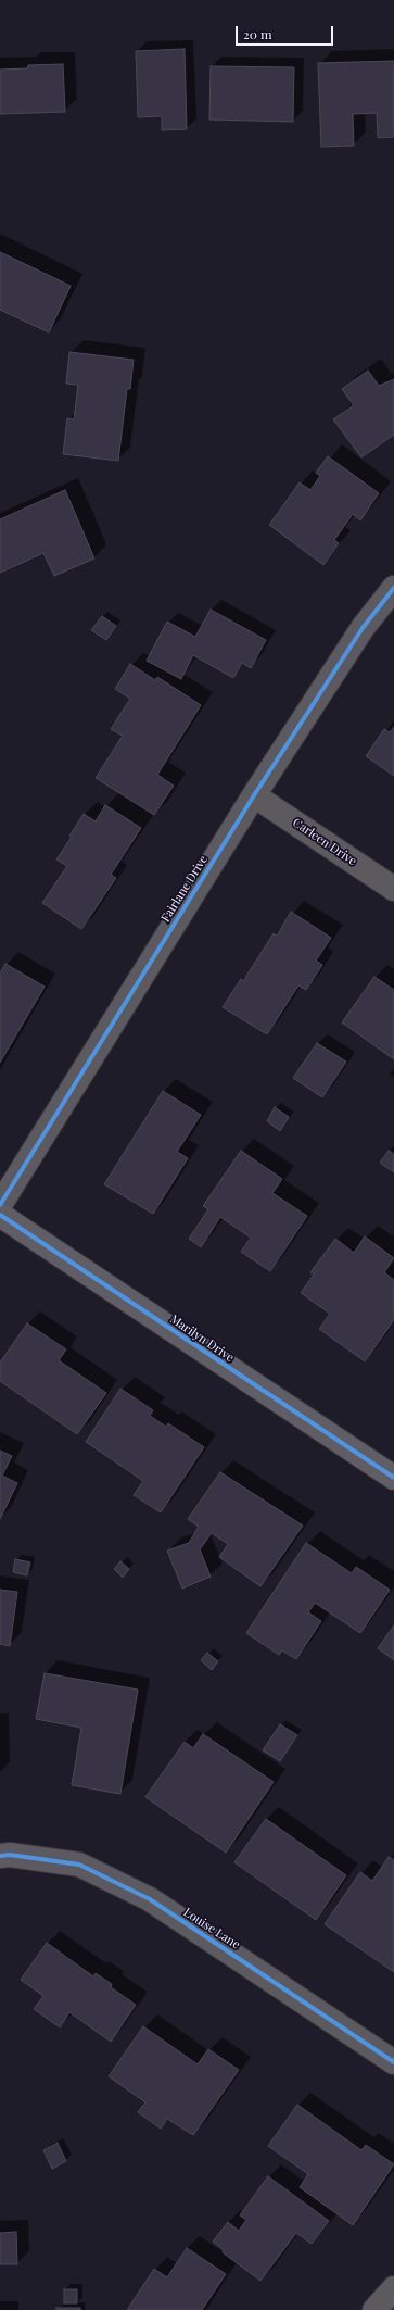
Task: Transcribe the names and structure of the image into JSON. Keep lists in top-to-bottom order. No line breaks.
{"streets":{"street":["Carleen Drive","Fairlane Drive","Marilyn Drive","Louise Lane"]},"crossings":[["Carleen Drive","Fairlane Drive"]],"scale_bar":"20 m"}
